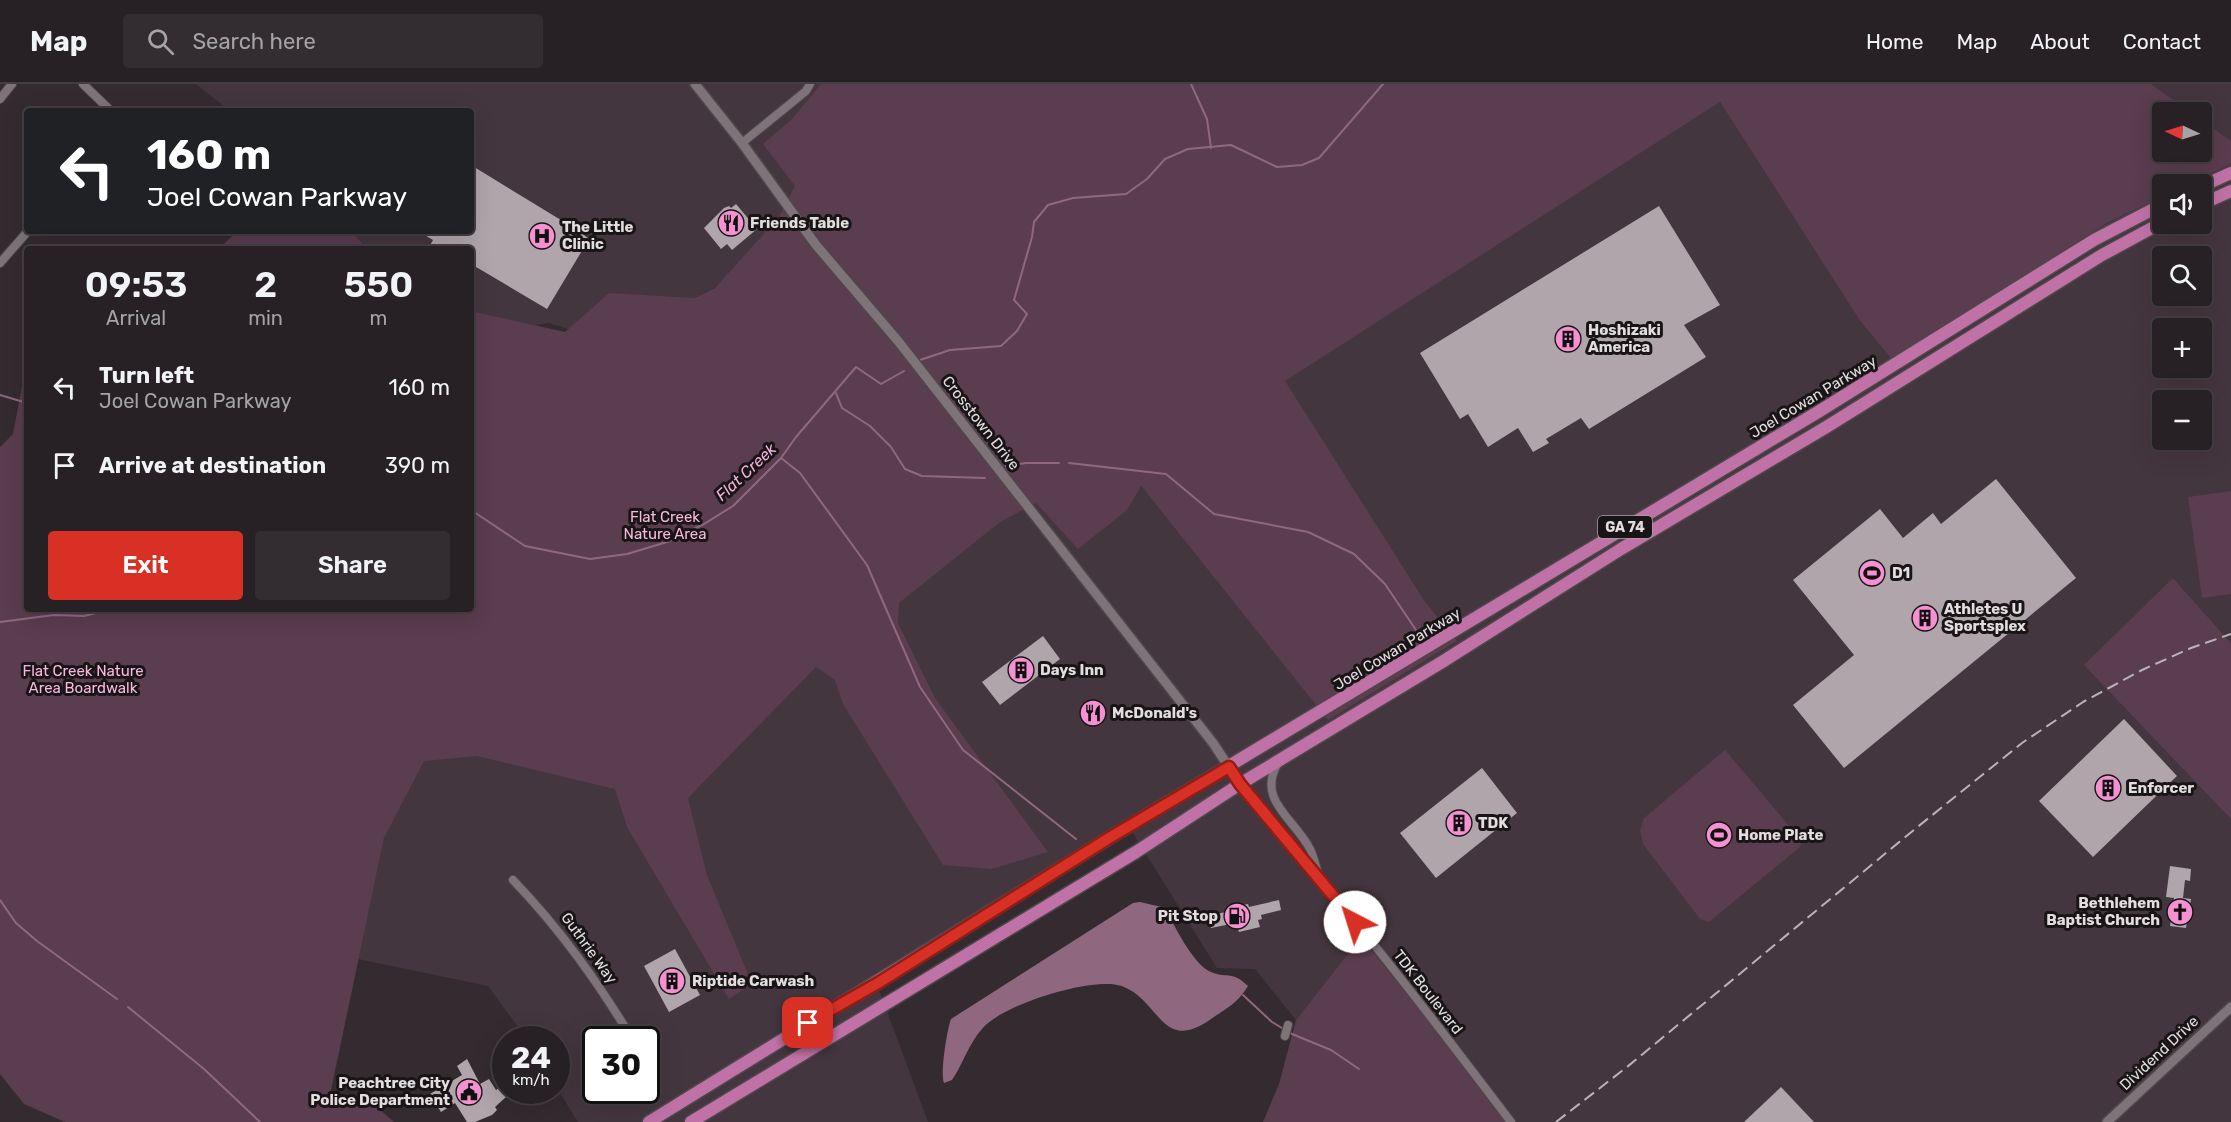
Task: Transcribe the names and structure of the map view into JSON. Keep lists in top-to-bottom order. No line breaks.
{"streets":{"main road":["Joel Cowan Parkway","GA 74"],"street":["Crosstown Drive","Guthrie Way","TDK Boulevard","Dividend Drive"]},"crossings":[["Joel Cowan Parkway","Crosstown Drive"],["Joel Cowan Parkway","TDK Boulevard"],["Crosstown Drive","TDK Boulevard"]],"water":["Flat Creek"],"parks":["Flat Creek Nature Area","Flat Creek Nature Area Boardwalk"],"places":{"restaurant":["Friends Table","McDonald's"],"hospital":["The Little Clinic"],"building":["Hoshizaki America","Athletes U Sportsplex","Days Inn","Enforcer","TDK","Riptide Carwash"],"sports":["D1","Home Plate"],"church":["Bethlehem Baptist Church"],"fuel station":["Pit Stop"],"public building":["Peachtree City Police Department"]},"north":"left","page":{"header":"Map","search":"Search here","nav":["Home","Map","About","Contact"],"map_buttons":["+","−"],"turn":["160 m","Joel Cowan Parkway"],"eta":["09:53","Arrival","2","min","550","m"],"list":[{"name":"Turn left","note":"Joel Cowan Parkway","value":"160 m"},{"name":"Arrive at destination","value":"390 m"}],"buttons":["Exit","Share"],"speed":"24 km/h","limit":"30"}}
